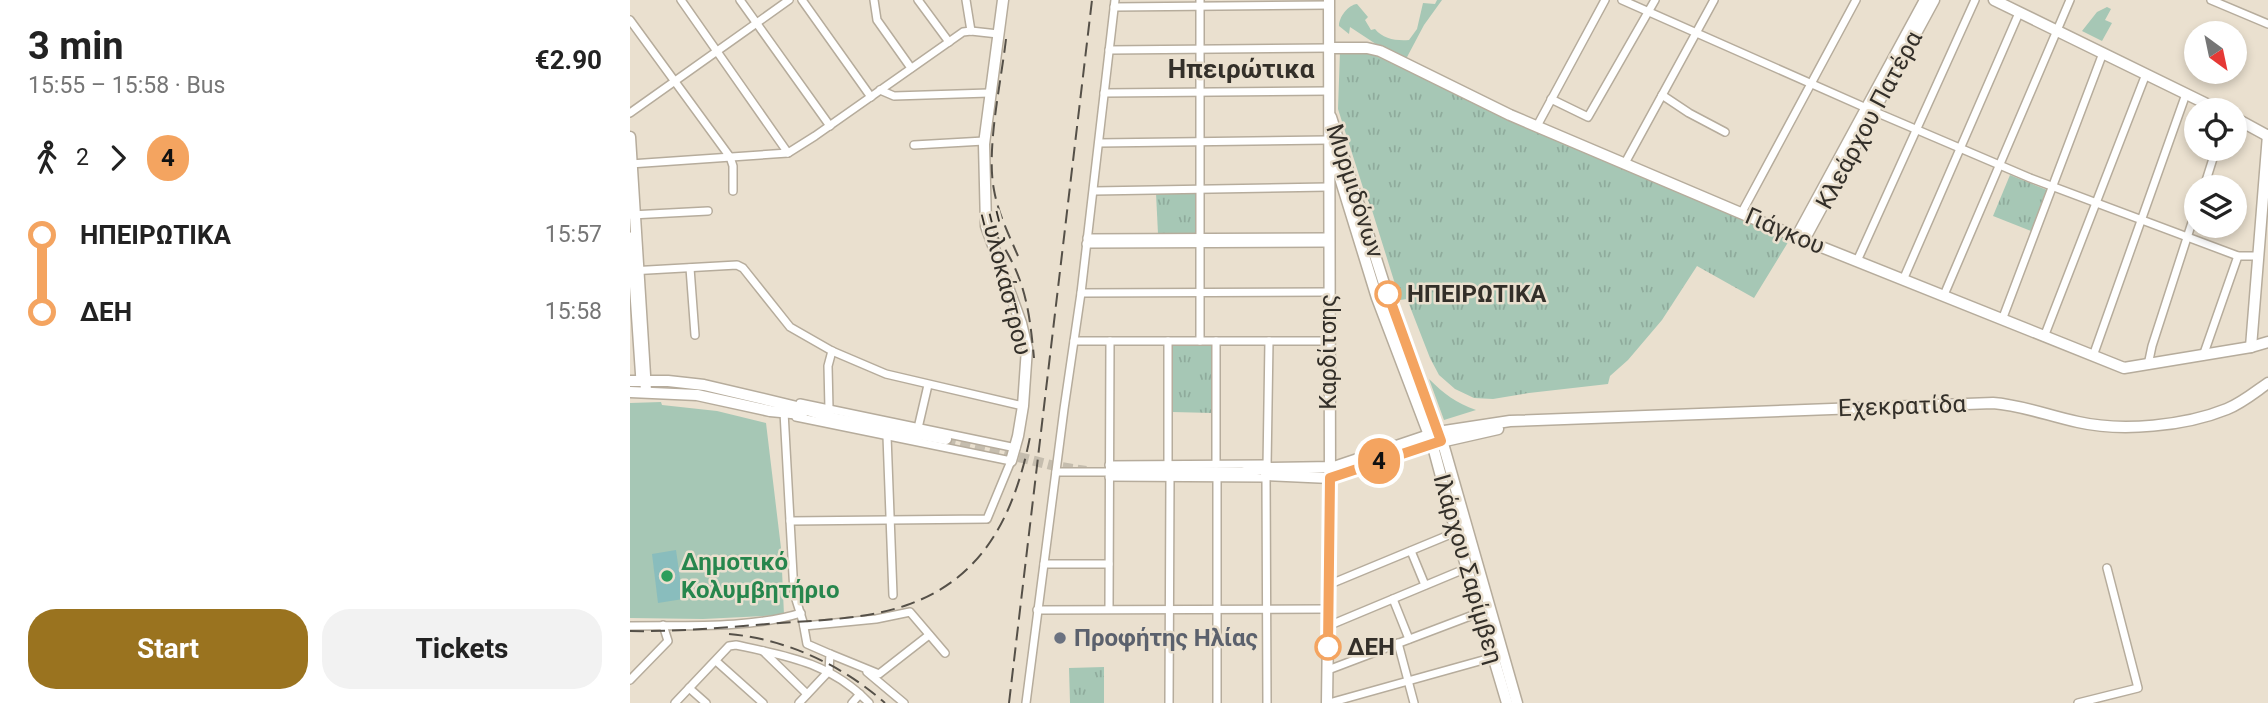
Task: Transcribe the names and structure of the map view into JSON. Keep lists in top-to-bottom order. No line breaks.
{"streets":{"street":["Κλεάρχου Πατέρα","Μυρμιδόνων","Γιάγκου","Ξυλοκάστρου","Καρδίτσης","Εχεκρατίδα","Ιλάρχου Σαρίμβεη"]},"crossings":[["Κλεάρχου Πατέρα","Γιάγκου"],["Μυρμιδόνων","Καρδίτσης"],["Μυρμιδόνων","Εχεκρατίδα"],["Μυρμιδόνων","Ιλάρχου Σαρίμβεη"],["Γιάγκου","Καρδίτσης"],["Καρδίτσης","Εχεκρατίδα"],["Εχεκρατίδα","Ιλάρχου Σαρίμβεη"]],"districts":["Ηπειρώτικα"],"places":["ΗΠΕΙΡΩΤΙΚΑ","Δημοτικό Κολυμβητήριο","Προφήτης Ηλίας","ΔΕΗ"],"lines":["bus line 4"],"north":"bottom right","page":{"heading":["3 min","15:55 – 15:58 · Bus","€2.90"],"on_map":"4","legs":["2","4"],"list":[{"name":"ΗΠΕΙΡΩΤΙΚΑ","value":"15:57"},{"name":"ΔΕΗ","value":"15:58"}],"buttons":["Start","Tickets"]}}
